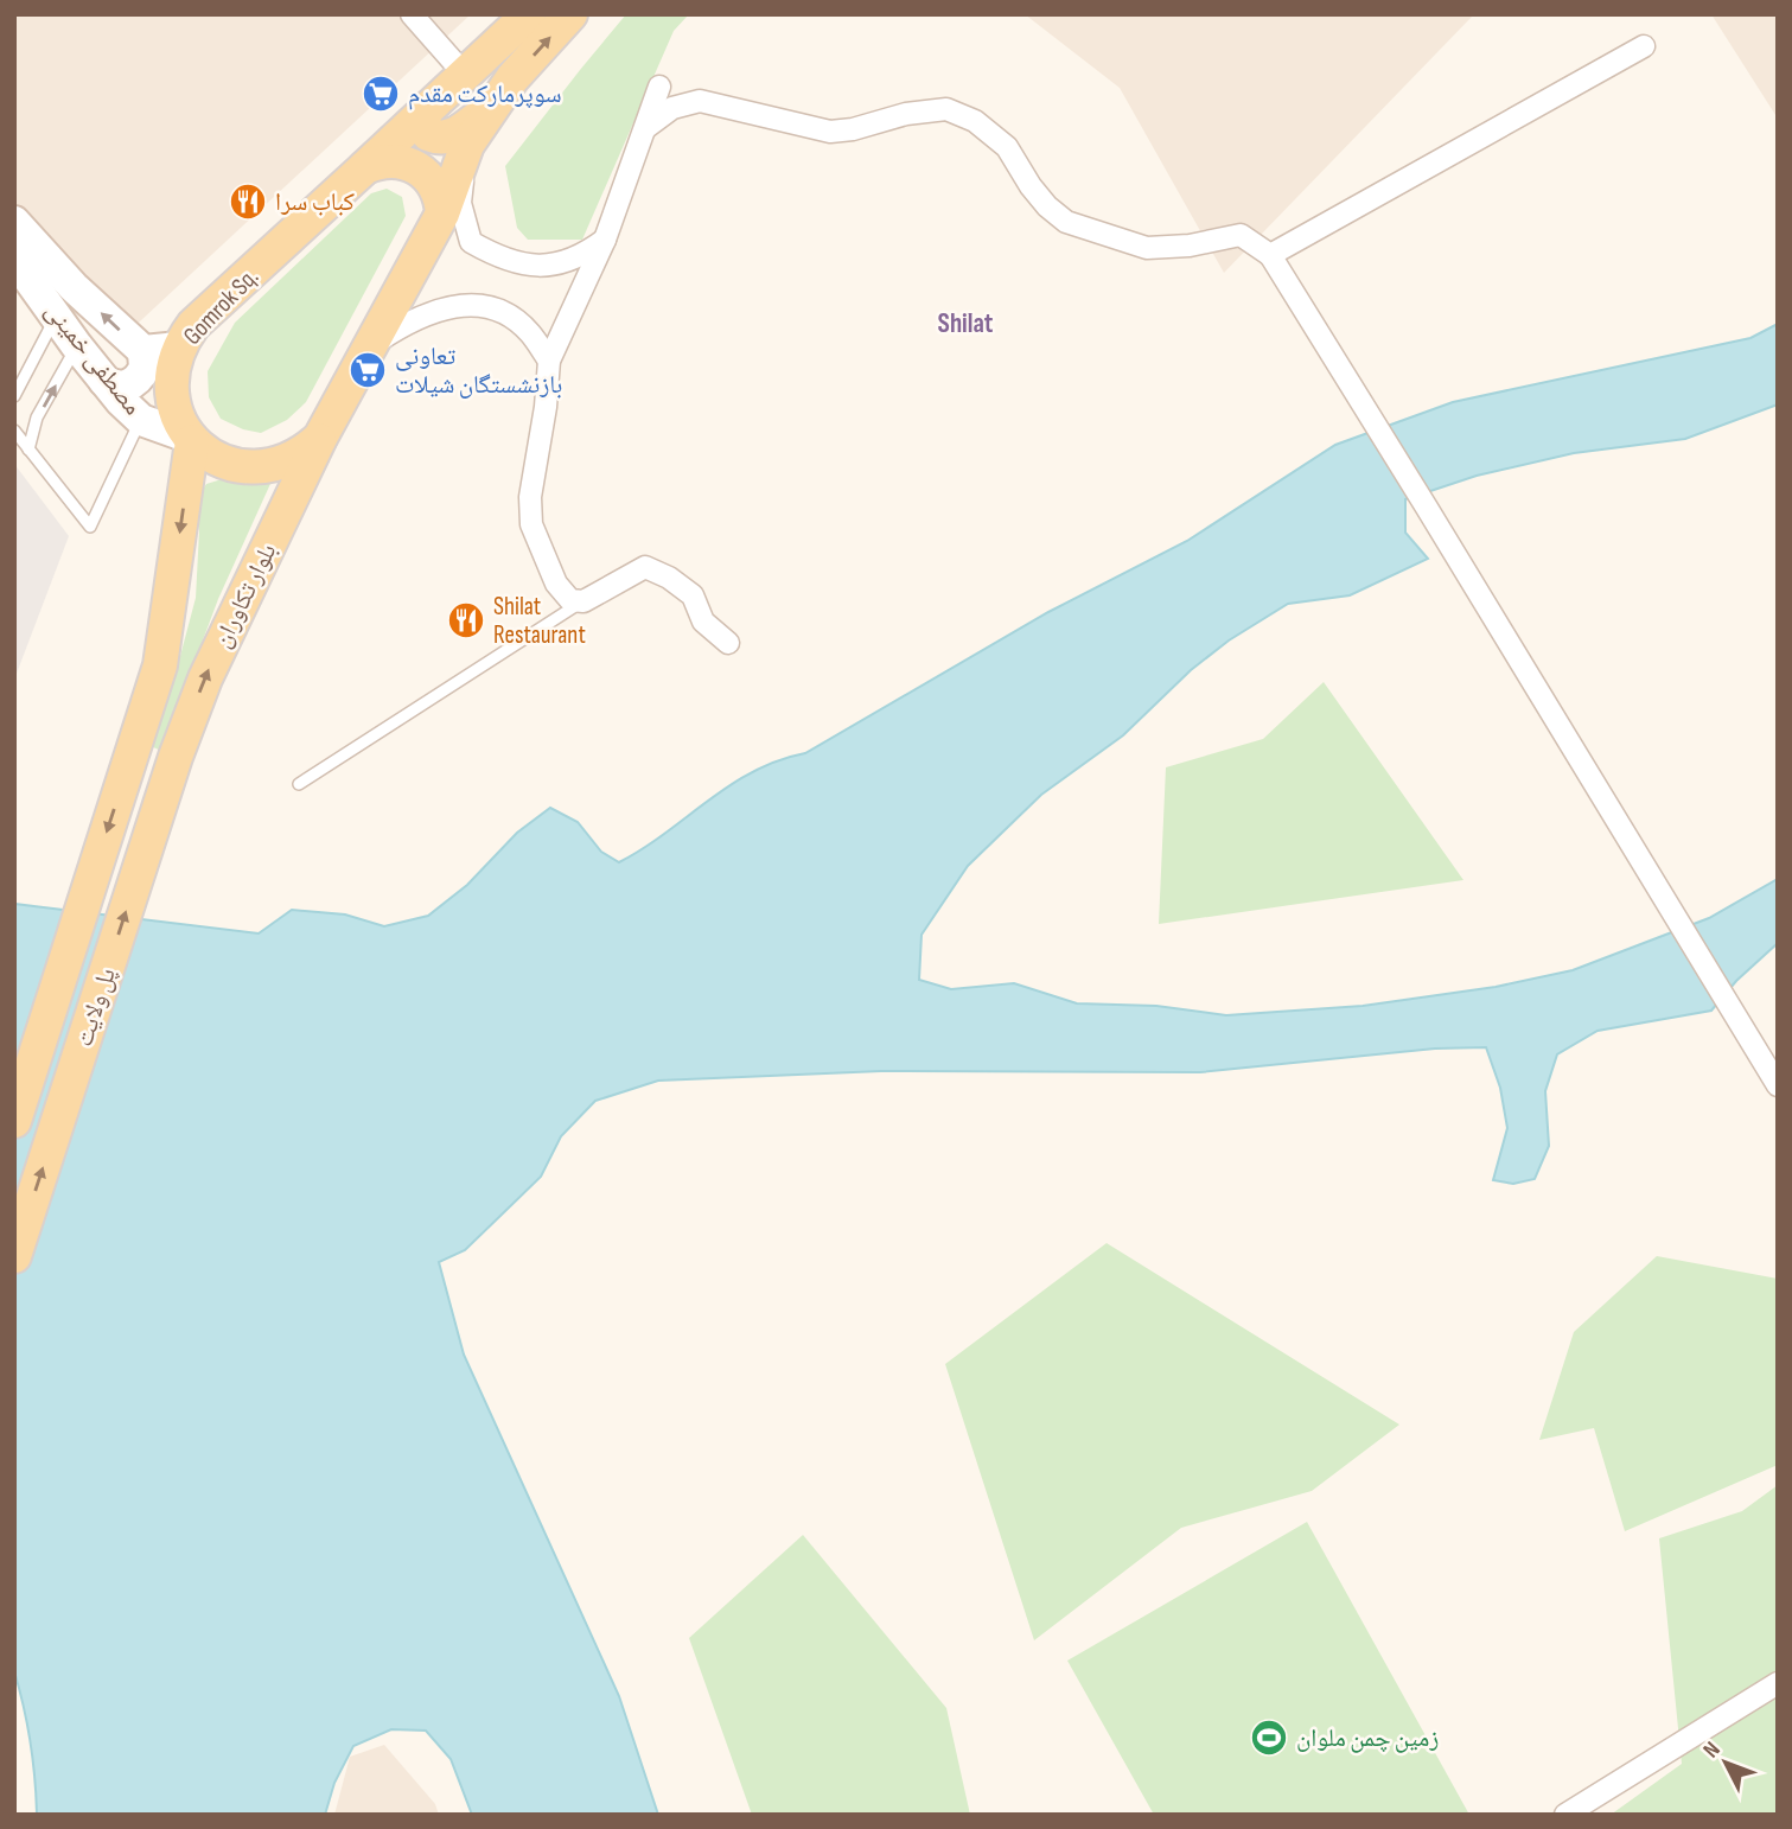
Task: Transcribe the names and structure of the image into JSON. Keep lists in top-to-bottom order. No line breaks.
{"streets":{"main road":["Gomrok Sq.","مصطفی خمینی","بلوار تکاوران","پل ولایت"]},"crossings":[["Gomrok Sq.","مصطفی خمینی"],["Gomrok Sq.","پل ولایت"],["مصطفی خمینی","پل ولایت"],["بلوار تکاوران","پل ولایت"]],"one_way":["بلوار تکاوران"],"districts":["Shilat"],"places":{"supermarket":["سوپرمارکت مقدم","تعاونی بازنشستگان شیلات"],"restaurant":["کباب سرا","Shilat Restaurant"],"sports":["زمین چمن ملوان"]},"north":"top left"}
